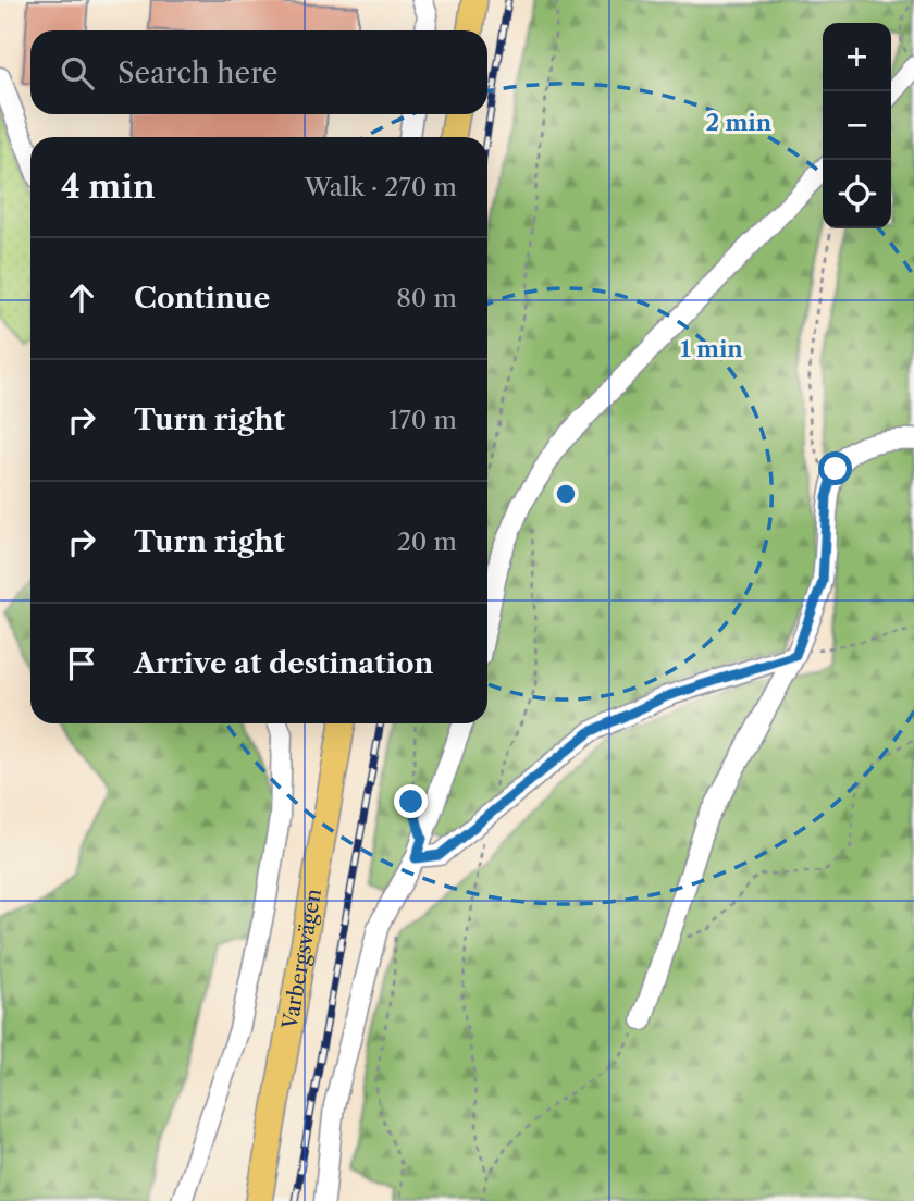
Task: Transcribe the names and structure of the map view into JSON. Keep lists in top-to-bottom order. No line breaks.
{"streets":{"main road":["Varbergsvägen"]},"page":{"map_buttons":["+","−"],"search":"Search here","heading":["4 min","Walk · 270 m"],"list":[["Continue","80 m"],["Turn right","170 m"],["Turn right","20 m"],"Arrive at destination"]},"rings":["2 min","1 min"]}
